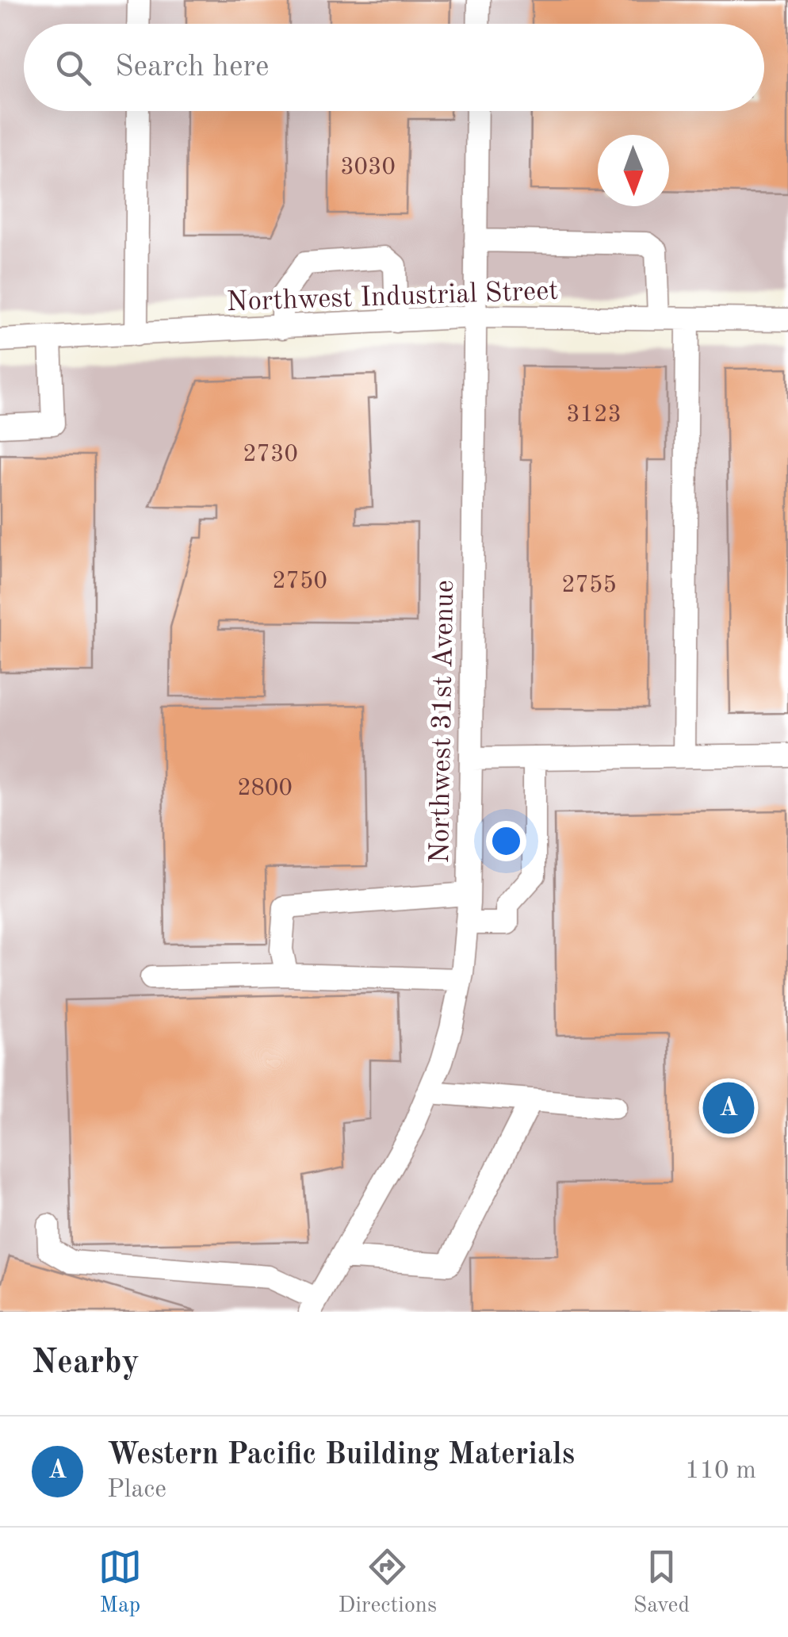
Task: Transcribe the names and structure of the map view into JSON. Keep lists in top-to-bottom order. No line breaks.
{"streets":{"street":["Northwest Industrial Street","Northwest 31st Avenue"]},"crossings":[["Northwest Industrial Street","Northwest 31st Avenue"]],"house_numbers":["3030","3123","2730","2750","2755","2800"],"north":"bottom","page":{"search":"Search here","pins":"A","heading":"Nearby","list":[{"mark":"A","name":"Western Pacific Building Materials","note":"Place","value":"110 m"}],"nav":["Map","Directions","Saved"]}}
